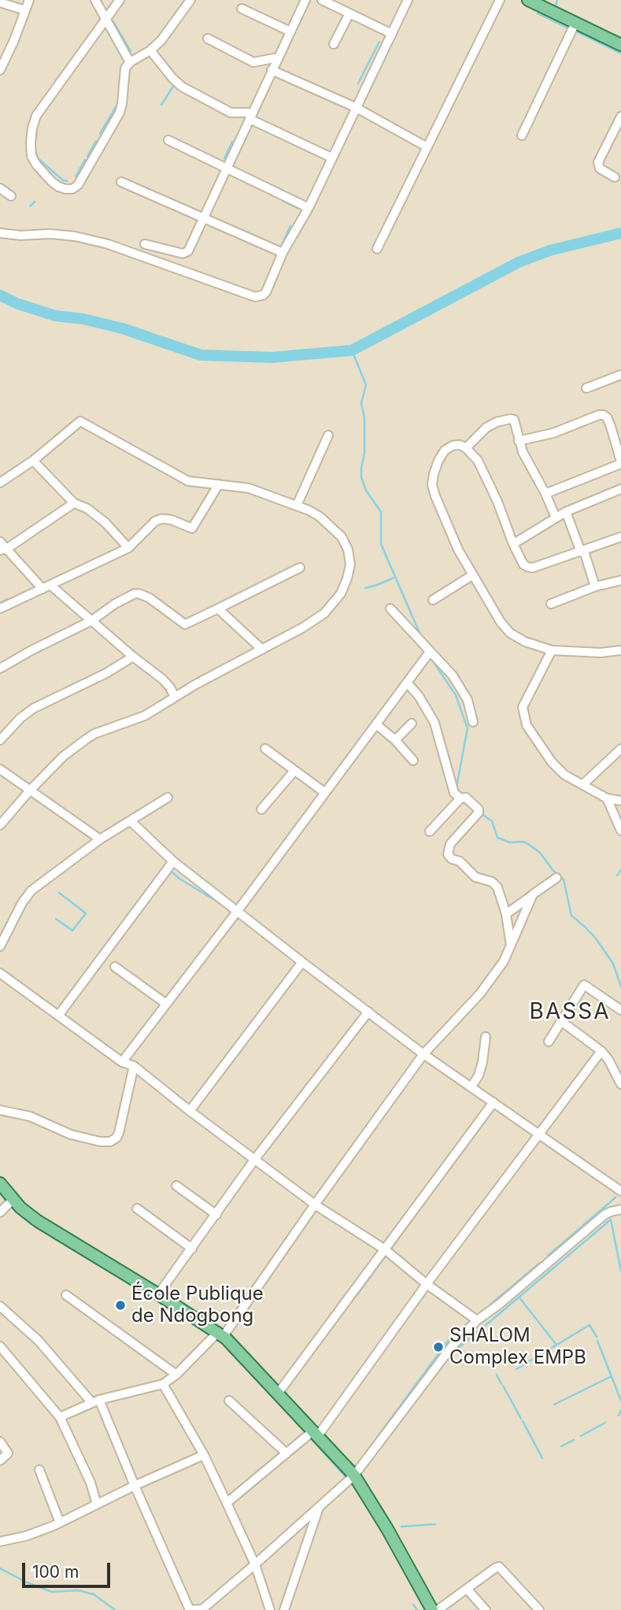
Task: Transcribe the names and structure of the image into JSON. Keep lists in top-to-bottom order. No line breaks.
{"districts":["BASSA"],"places":["École Publique de Ndogbong","SHALOM Complex EMPB"],"scale_bar":"100 m"}
